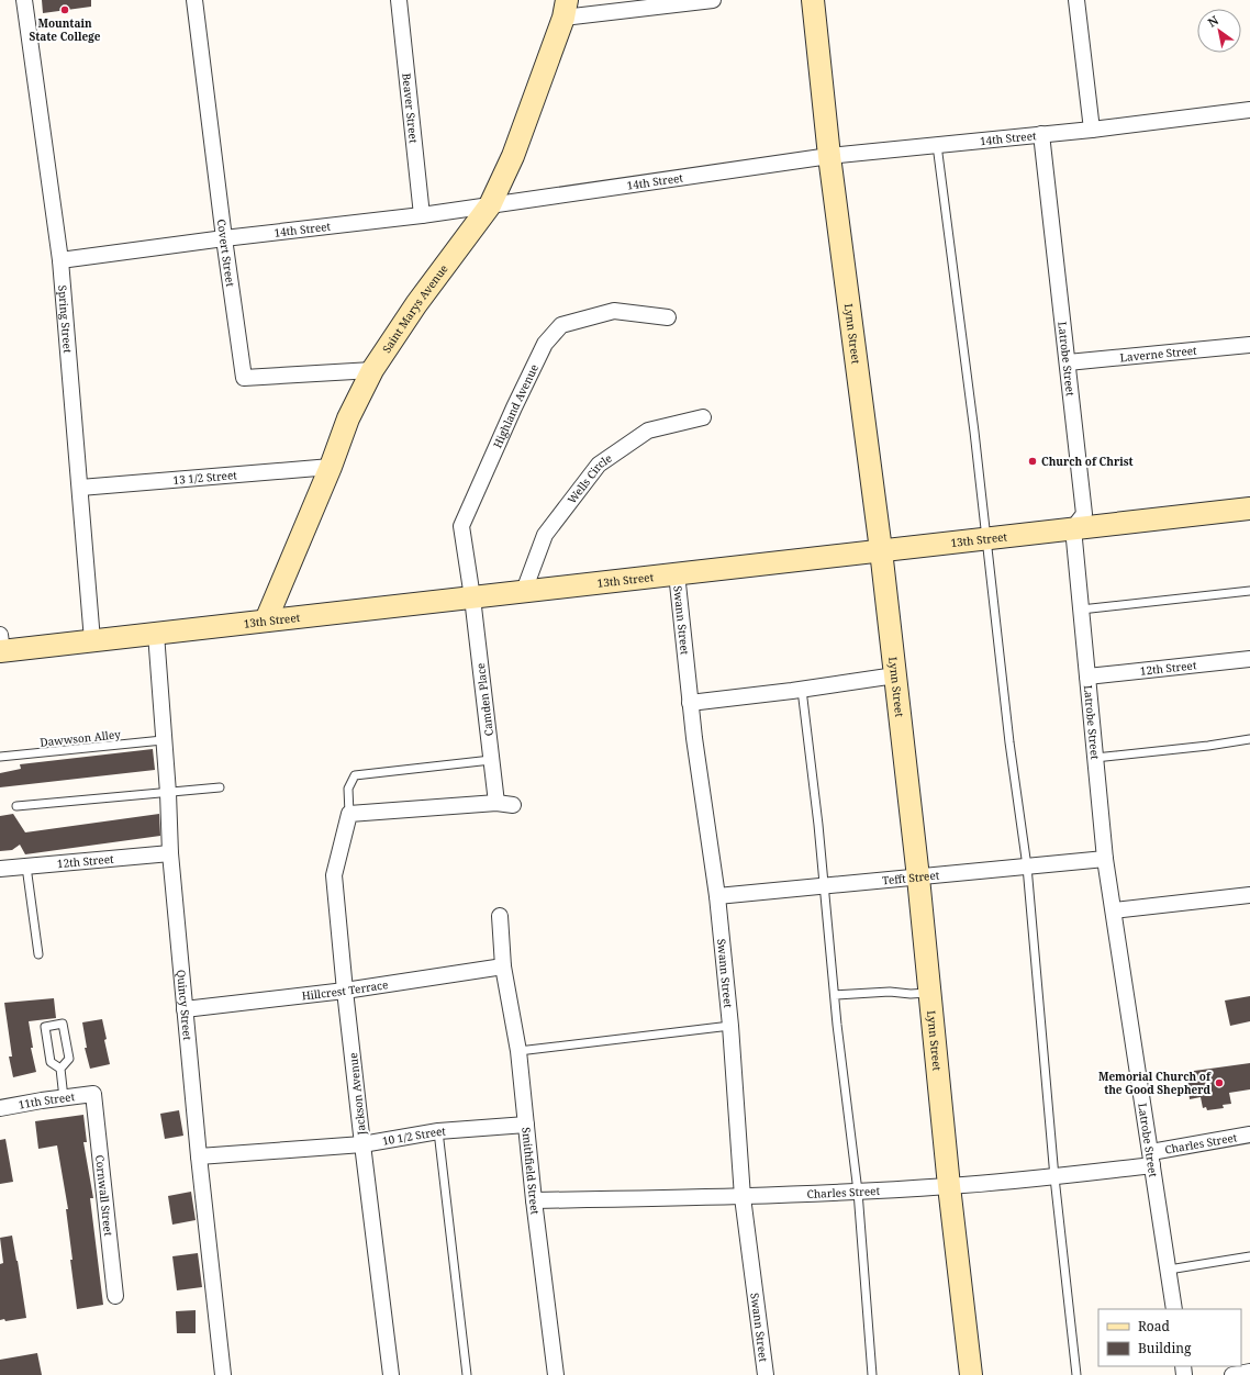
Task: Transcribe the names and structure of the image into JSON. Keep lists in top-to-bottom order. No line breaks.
{"streets":{"street":["Beaver Street","14th Street","Covert Street","Saint Marys Avenue","Spring Street","Lynn Street","Laverne Street","Latrobe Street","Highland Avenue","13 1/2 Street","Wells Circle","13th Street","Swann Street","12th Street","Camden Place","Tefft Street","Hillcrest Terrace","Quincy Street","Jackson Avenue","11th Street","10 1/2 Street","Charles Street","Smithfield Street","Cornwall Street"],"lane":["Dawwson Alley"]},"crossings":[["Beaver Street","14th Street"],["14th Street","Covert Street"],["14th Street","Saint Marys Avenue"],["14th Street","Spring Street"],["14th Street","Lynn Street"],["14th Street","Latrobe Street"],["Covert Street","Saint Marys Avenue"],["Saint Marys Avenue","13 1/2 Street"],["Saint Marys Avenue","13th Street"],["Spring Street","13 1/2 Street"],["Spring Street","13th Street"],["Lynn Street","13th Street"],["Lynn Street","Tefft Street"],["Lynn Street","Charles Street"],["Laverne Street","Latrobe Street"],["Latrobe Street","13th Street"],["Latrobe Street","12th Street"],["Latrobe Street","Tefft Street"],["Latrobe Street","Charles Street"],["Highland Avenue","13th Street"],["Highland Avenue","Camden Place"],["Wells Circle","13th Street"],["13th Street","Swann Street"],["13th Street","Camden Place"],["13th Street","Quincy Street"],["Swann Street","Tefft Street"],["Swann Street","Charles Street"],["12th Street","Quincy Street"],["Dawwson Alley","Quincy Street"],["Hillcrest Terrace","Quincy Street"],["Hillcrest Terrace","Jackson Avenue"],["Hillcrest Terrace","Smithfield Street"],["Quincy Street","10 1/2 Street"],["Jackson Avenue","10 1/2 Street"],["11th Street","Cornwall Street"],["10 1/2 Street","Smithfield Street"],["Charles Street","Smithfield Street"]],"places":["Mountain State College","Church of Christ","Memorial Church of the Good Shepherd"],"legend":["Road","Building"],"north":"top left"}
